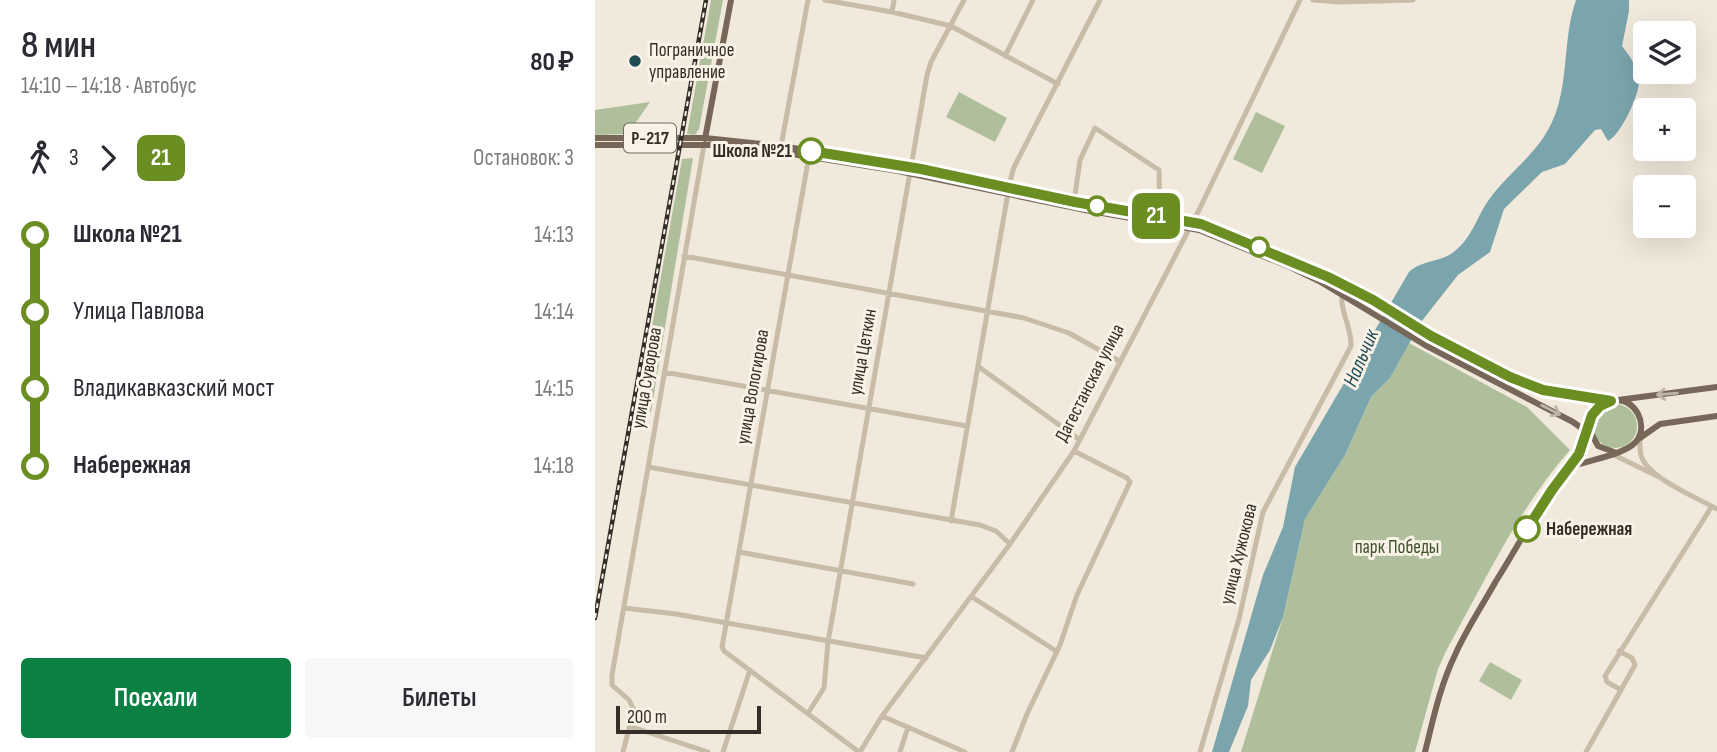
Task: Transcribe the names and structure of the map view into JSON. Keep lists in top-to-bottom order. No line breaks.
{"streets":{"main road":["Р-217","улица Суворова"],"street":["улица Цеткин","Дагестанская улица","улица Вологирова","улица Хужокова"]},"crossings":[["Р-217","улица Цеткин"],["Р-217","улица Суворова"],["Р-217","Дагестанская улица"],["Р-217","улица Вологирова"],["Р-217","улица Хужокова"]],"water":["Нальчик"],"parks":["парк Победы"],"places":["Пограничное управление","Школа №21","Набережная"],"lines":["bus line 21"],"scale_bar":"200 m","page":{"heading":["8 мин","14:10 – 14:18 · Автобус","80 ₽"],"on_map":"21","map_buttons":["+","−"],"legs":["3","21","Остановок: 3"],"list":[{"name":"Школа №21","value":"14:13"},{"name":"Улица Павлова","value":"14:14"},{"name":"Владикавказский мост","value":"14:15"},{"name":"Набережная","value":"14:18"}],"buttons":["Поехали","Билеты"],"scale":"200 m"}}
